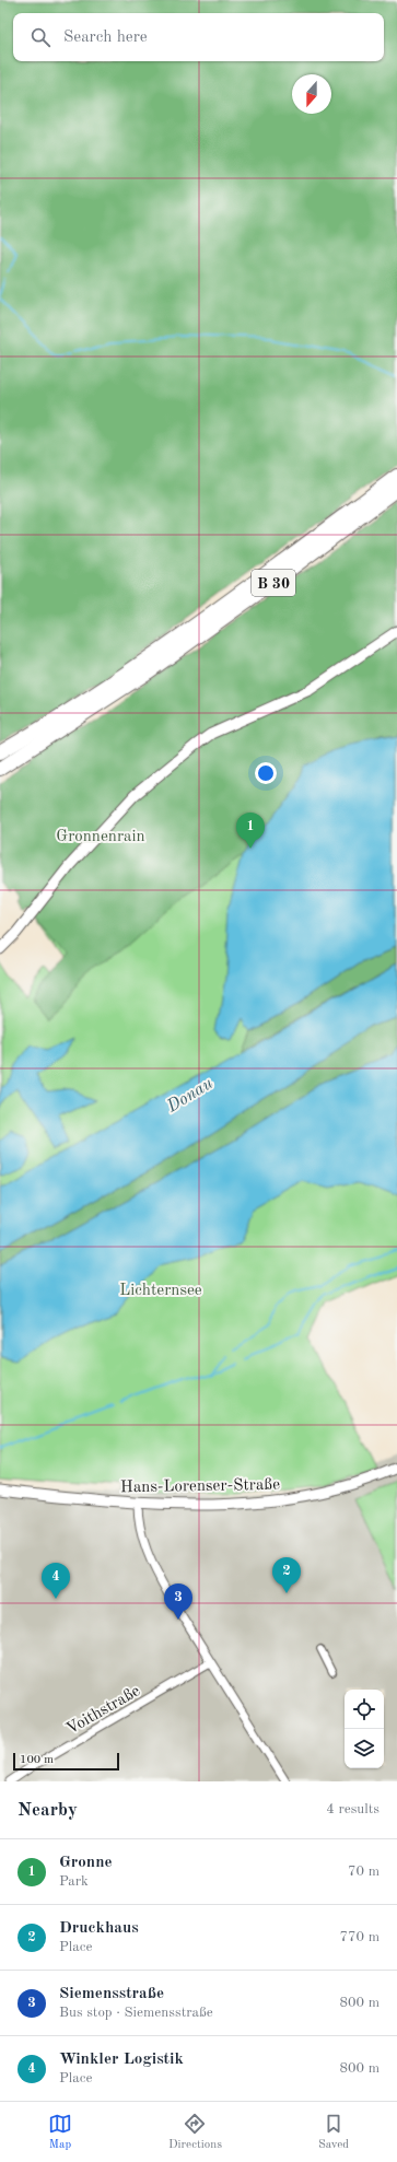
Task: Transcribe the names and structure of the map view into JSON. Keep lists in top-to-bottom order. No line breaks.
{"streets":{"highway":["B 30"],"street":["Hans-Lorenser-Straße","Voithstraße"]},"water":["Donau"],"parks":["Gronnenrain","Lichternsee"],"scale_bar":"100 m","north":"bottom","page":{"search":"Search here","pins":["1","2","4","3"],"scale":"100 m","heading":["Nearby","4 results"],"list":[{"mark":"1","name":"Gronne","note":"Park","value":"70 m"},{"mark":"2","name":"Druckhaus","note":"Place","value":"770 m"},{"mark":"3","name":"Siemensstraße","note":"Bus stop · Siemensstraße","value":"800 m"},{"mark":"4","name":"Winkler Logistik","note":"Place","value":"800 m"}],"nav":["Map","Directions","Saved"]}}
